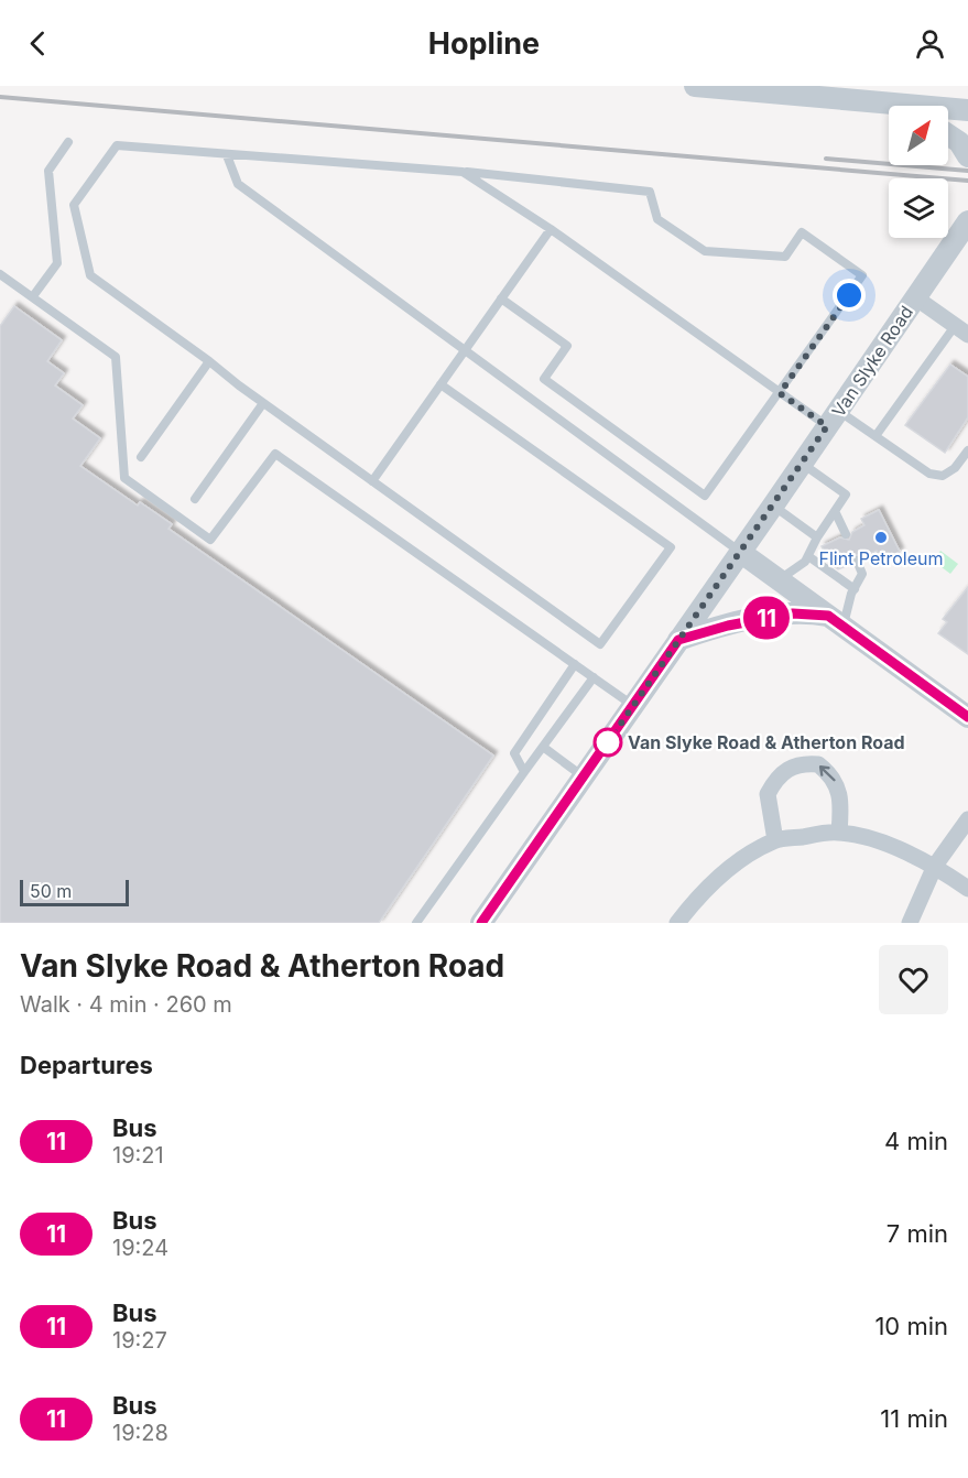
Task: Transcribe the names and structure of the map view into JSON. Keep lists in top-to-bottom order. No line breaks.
{"streets":{"street":["Van Slyke Road"]},"places":["Flint Petroleum","Van Slyke Road & Atherton Road"],"lines":["bus line 11"],"scale_bar":"50 m","north":"top right","page":{"header":"Hopline","on_map":"11","scale":"50 m","heading":[["Van Slyke Road & Atherton Road","Walk · 4 min · 260 m"],"Departures"],"list":[{"mark":"11","name":"Bus","note":"19:21","value":"4 min"},{"mark":"11","name":"Bus","note":"19:24","value":"7 min"},{"mark":"11","name":"Bus","note":"19:27","value":"10 min"},{"mark":"11","name":"Bus","note":"19:28","value":"11 min"}]}}
